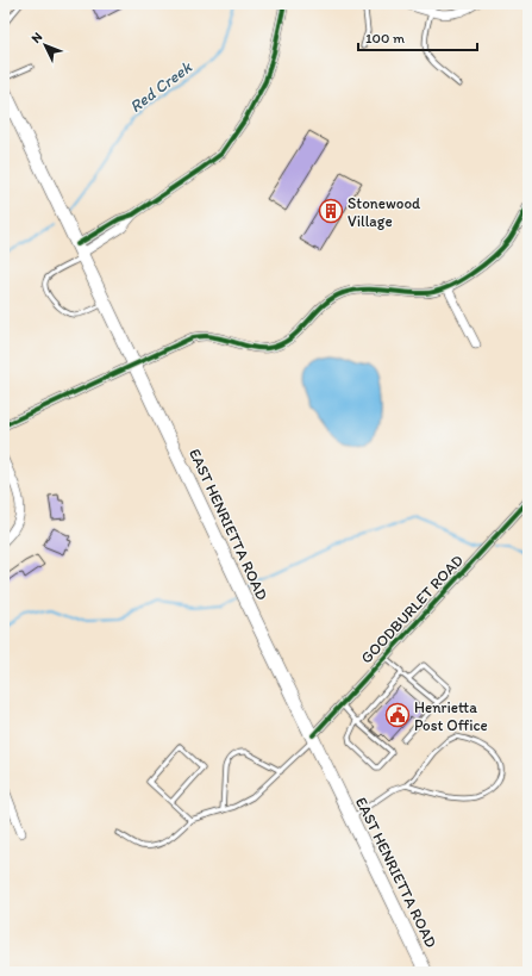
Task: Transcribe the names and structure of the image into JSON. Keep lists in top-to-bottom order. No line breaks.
{"streets":{"main road":["EAST HENRIETTA ROAD"],"street":["GOODBURLET ROAD"]},"crossings":[["EAST HENRIETTA ROAD","GOODBURLET ROAD"]],"water":["Red Creek"],"places":{"building":["Stonewood Village"],"public building":["Henrietta Post Office"]},"scale_bar":"100 m","north":"top left"}
